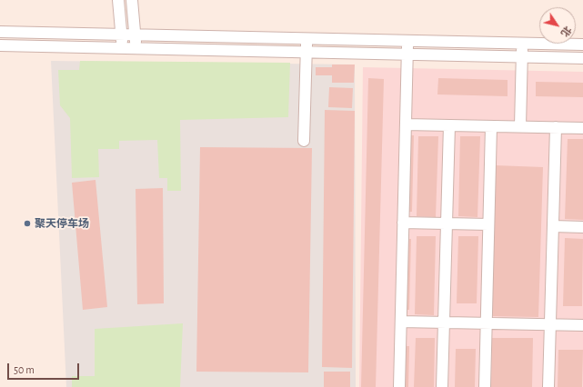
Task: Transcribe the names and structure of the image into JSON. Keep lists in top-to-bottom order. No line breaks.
{"places":["聚天停车场"],"scale_bar":"50 m","north":"bottom right"}
